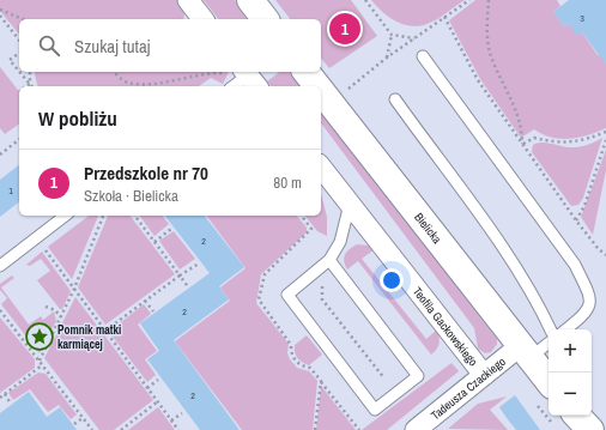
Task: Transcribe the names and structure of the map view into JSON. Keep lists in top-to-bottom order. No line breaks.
{"streets":{"street":["Bielicka","Teofila Gackowskiego","Tadeusza Czackiego"]},"crossings":[["Bielicka","Tadeusza Czackiego"],["Teofila Gackowskiego","Tadeusza Czackiego"]],"places":{"place":["Pomnik matki karmiącej"]},"house_numbers":["3","1","2","2","2"],"page":{"pins":"1","search":"Szukaj tutaj","heading":"W pobliżu","list":[{"mark":"1","name":"Przedszkole nr 70","note":"Szkoła · Bielicka","value":"80 m"}],"map_buttons":["+","−"]}}
